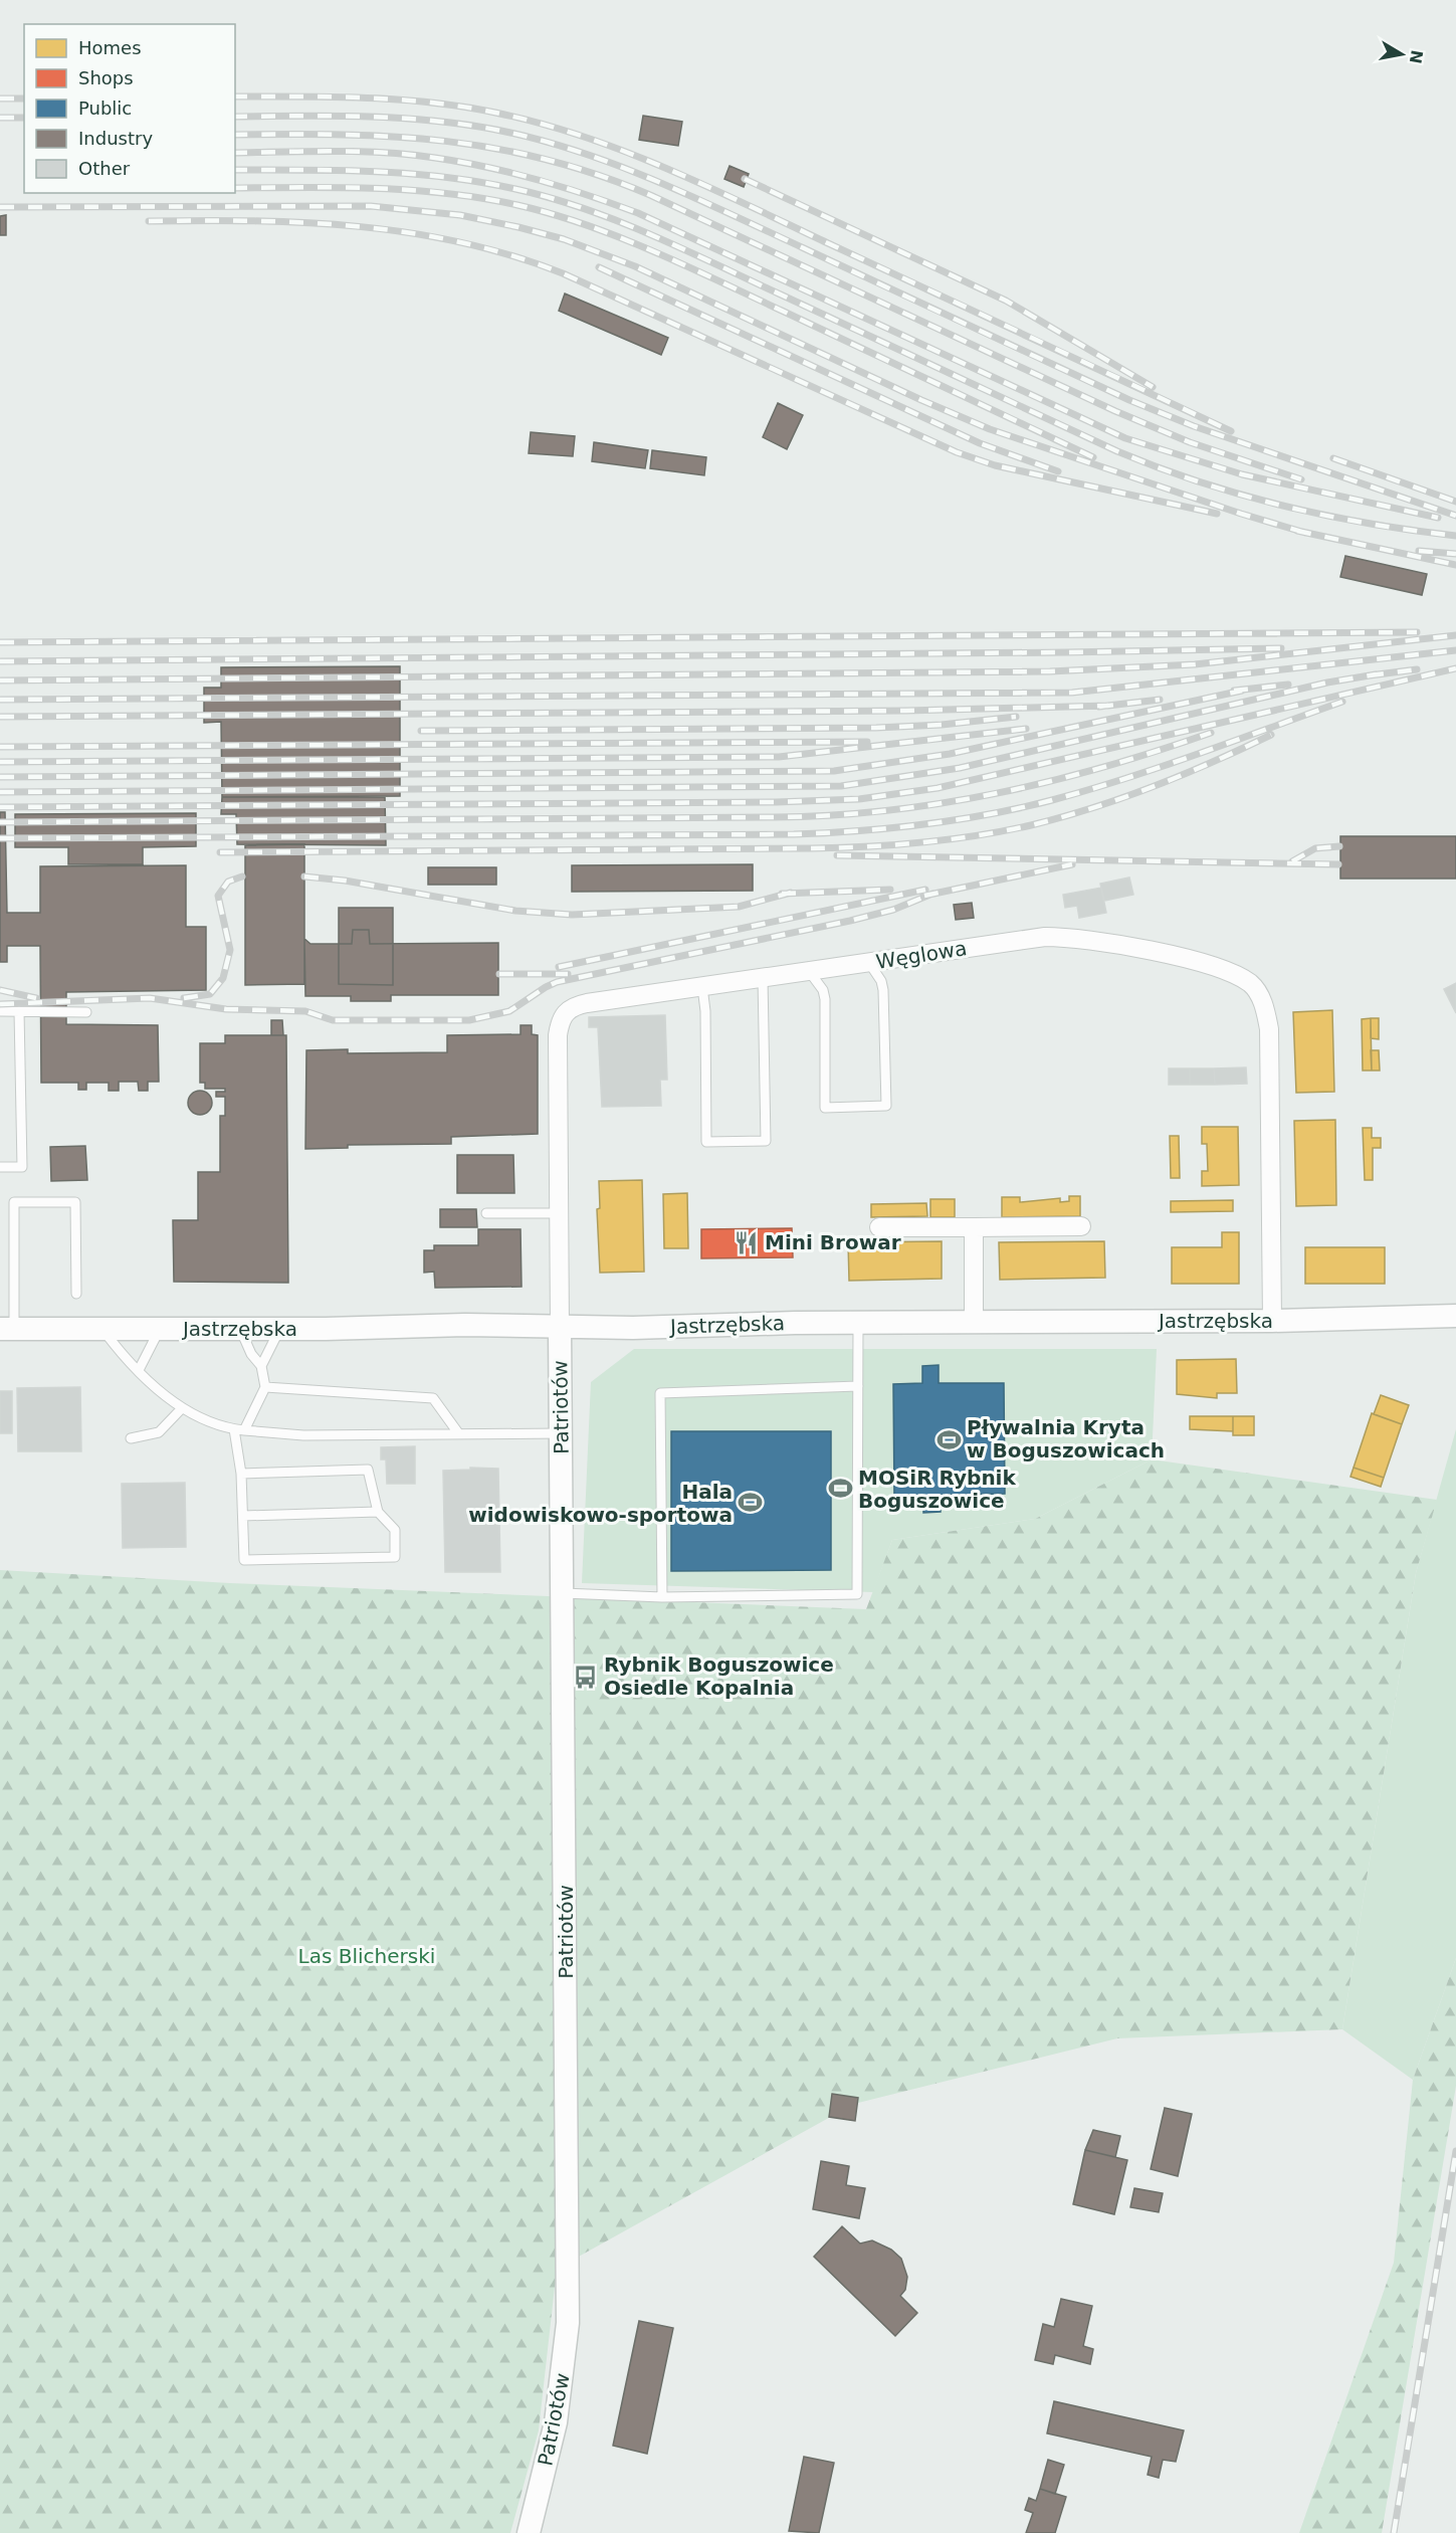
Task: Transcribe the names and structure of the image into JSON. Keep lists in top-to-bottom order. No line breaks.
{"streets":{"street":["Węglowa","Jastrzębska","Patriotów"]},"crossings":[["Węglowa","Jastrzębska"],["Węglowa","Patriotów"],["Jastrzębska","Patriotów"]],"parks":["Las Blicherski"],"places":{"restaurant":["Mini Browar"],"sports":["Pływalnia Kryta w Boguszowicach","MOSiR Rybnik Boguszowice","Hala widowiskowo-sportowa"],"bus stop":["Rybnik Boguszowice Osiedle Kopalnia"]},"legend":["Homes","Shops","Public","Industry","Other"],"north":"right"}
